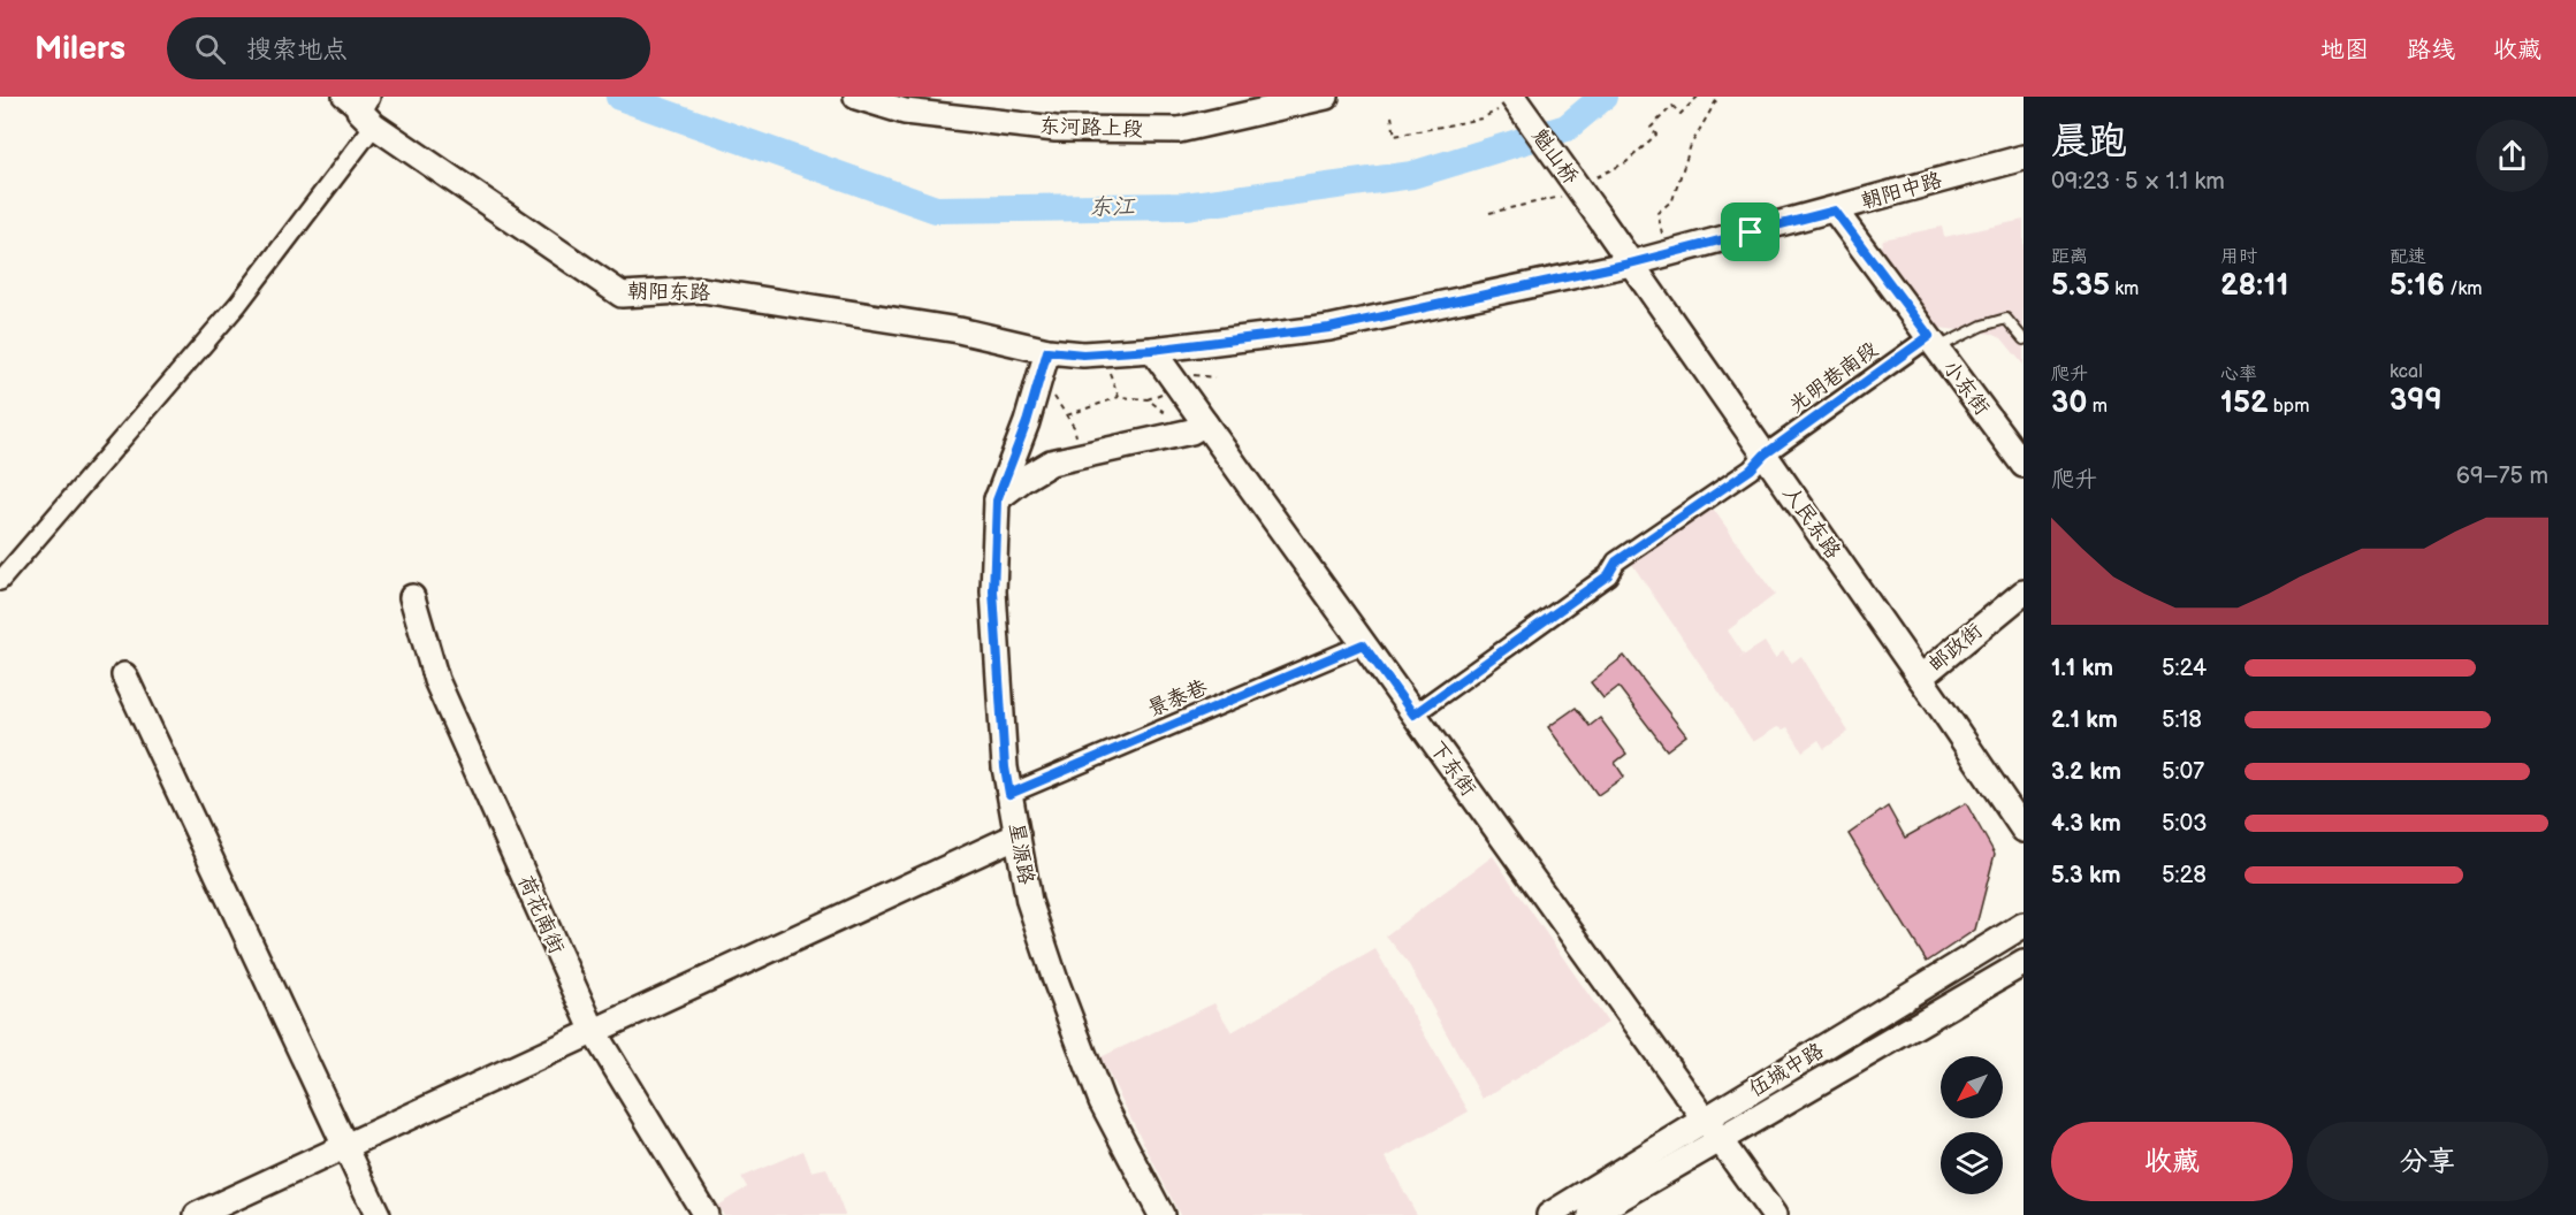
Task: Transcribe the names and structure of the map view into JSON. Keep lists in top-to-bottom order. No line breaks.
{"streets":{"street":["东河路上段","魁山桥","朝阳中路","朝阳东路","光明巷南段","小东街","人民东路","邮政街","景泰巷","下东街","星源路","荷花南街","伍城中路"]},"crossings":[["魁山桥","人民东路"],["朝阳中路","朝阳东路"],["朝阳中路","小东街"],["朝阳中路","人民东路"],["朝阳中路","下东街"],["朝阳中路","星源路"],["朝阳东路","星源路"],["光明巷南段","小东街"],["光明巷南段","人民东路"],["光明巷南段","下东街"],["人民东路","邮政街"],["景泰巷","下东街"],["景泰巷","星源路"],["下东街","伍城中路"]],"water":["东江"],"north":"bottom left","page":{"header":"Milers","search":"搜索地点","nav":["地图","路线","收藏"],"heading":["晨跑","09:23 · 5 × 1.1 km"],"stats":[["距离","5.35 km"],["用时","28:11"],["配速","5:16 /km"],["爬升","30 m"],["心率","152 bpm"],["kcal","399"]],"chart":["爬升","69–75 m"],"list":[{"name":"1.1 km","note":"5:24"},{"name":"2.1 km","note":"5:18"},{"name":"3.2 km","note":"5:07"},{"name":"4.3 km","note":"5:03"},{"name":"5.3 km","note":"5:28"}],"buttons":["收藏","分享"]}}
